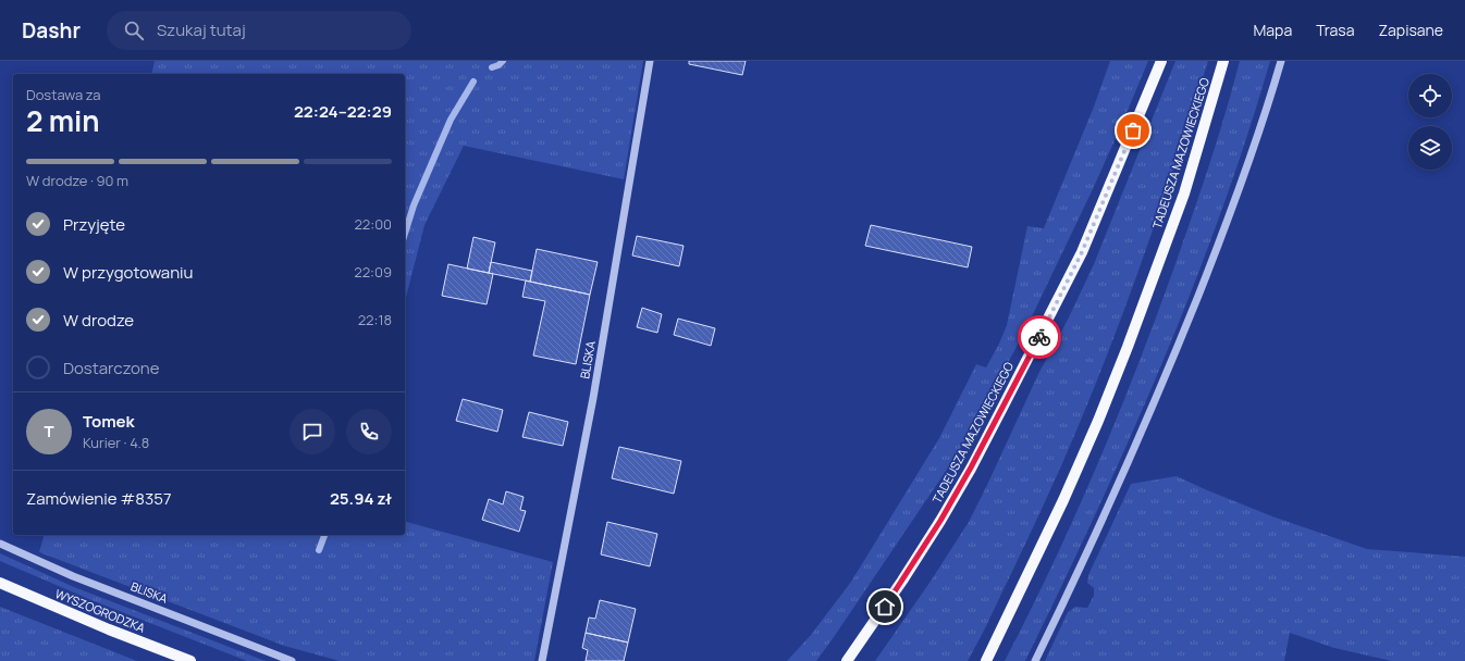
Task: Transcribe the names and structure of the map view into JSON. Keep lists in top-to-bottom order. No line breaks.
{"streets":{"main road":["TADEUSZA MAZOWIECKIEGO","WYSZOGRODZKA"],"street":["BLISKA"]},"page":{"header":"Dashr","search":"Szukaj tutaj","nav":["Mapa","Trasa","Zapisane"],"heading":["2 min","Dostawa za","22:24–22:29"],"panel":["Tomek","Kurier · 4.8","Zamówienie #8357","25.94 zł"],"bar":"W drodze · 90 m","list":[["Przyjęte","22:00"],["W przygotowaniu","22:09"],["W drodze","22:18"],"Dostarczone"],"round":"T"}}
